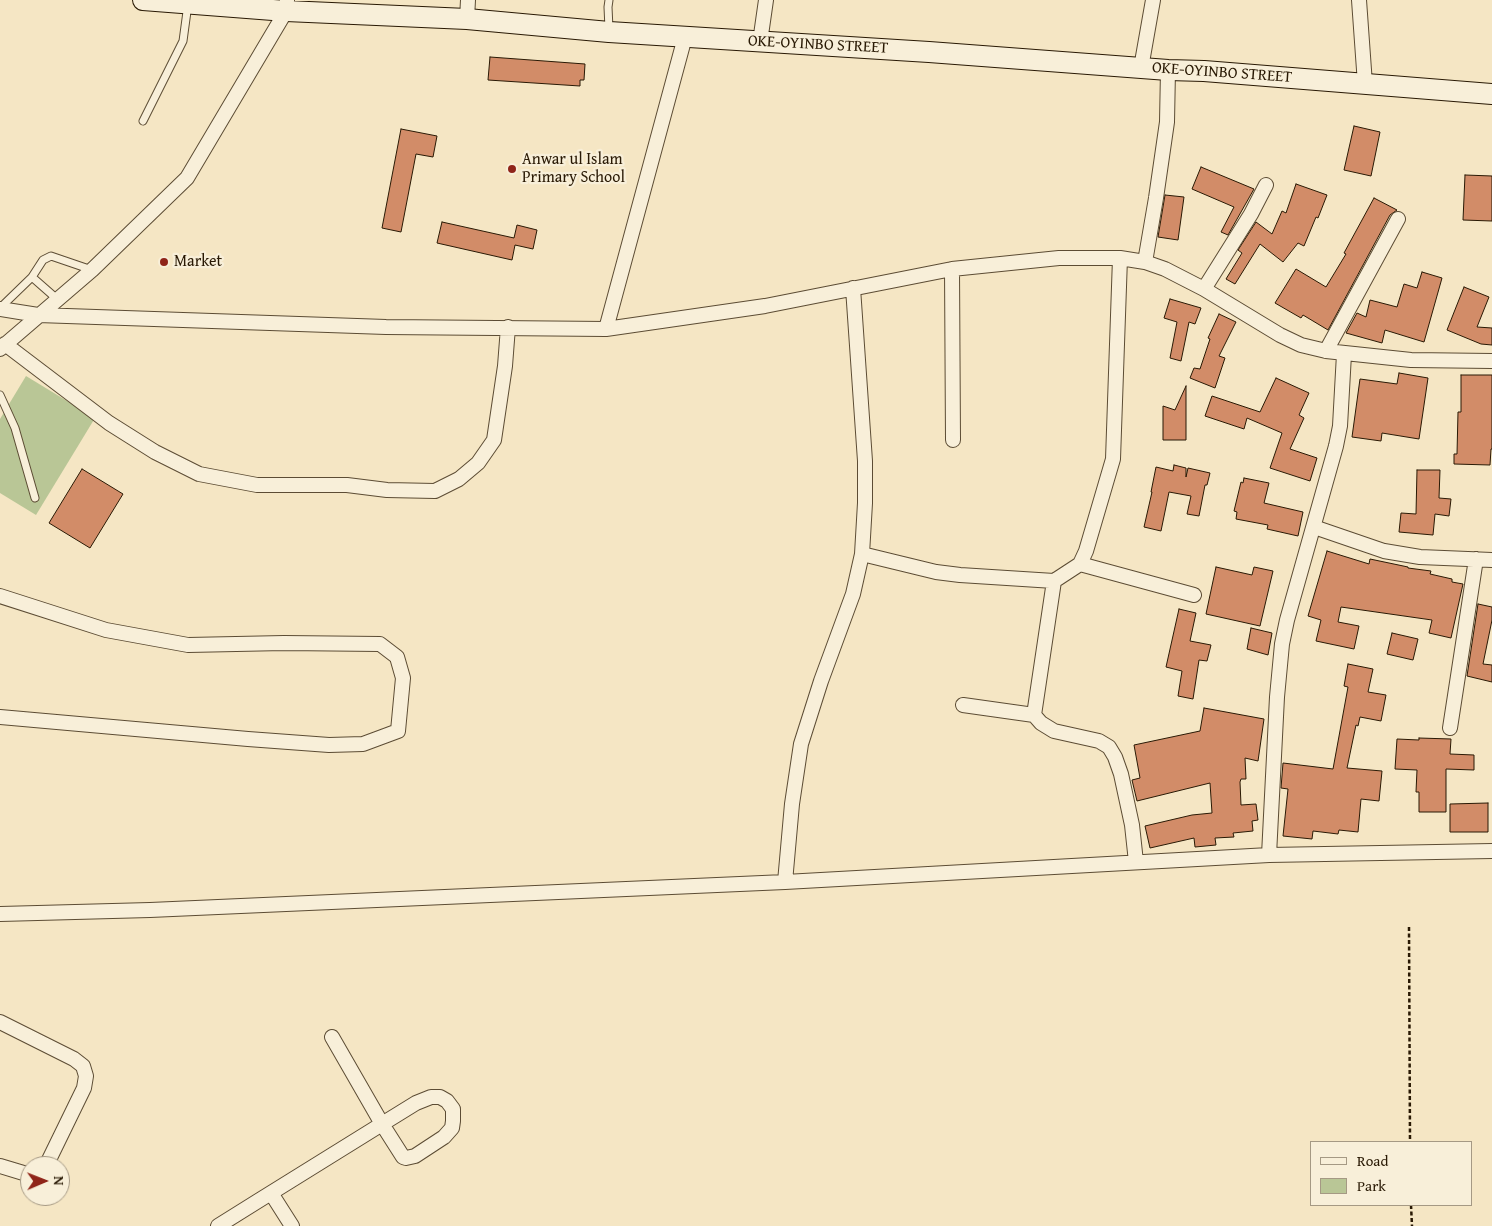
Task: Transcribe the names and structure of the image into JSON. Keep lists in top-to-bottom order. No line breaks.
{"streets":{"main road":["OKE-OYINBO STREET"]},"places":["Anwar ul Islam Primary School","Market"],"legend":["Road","Park"],"north":"right"}
